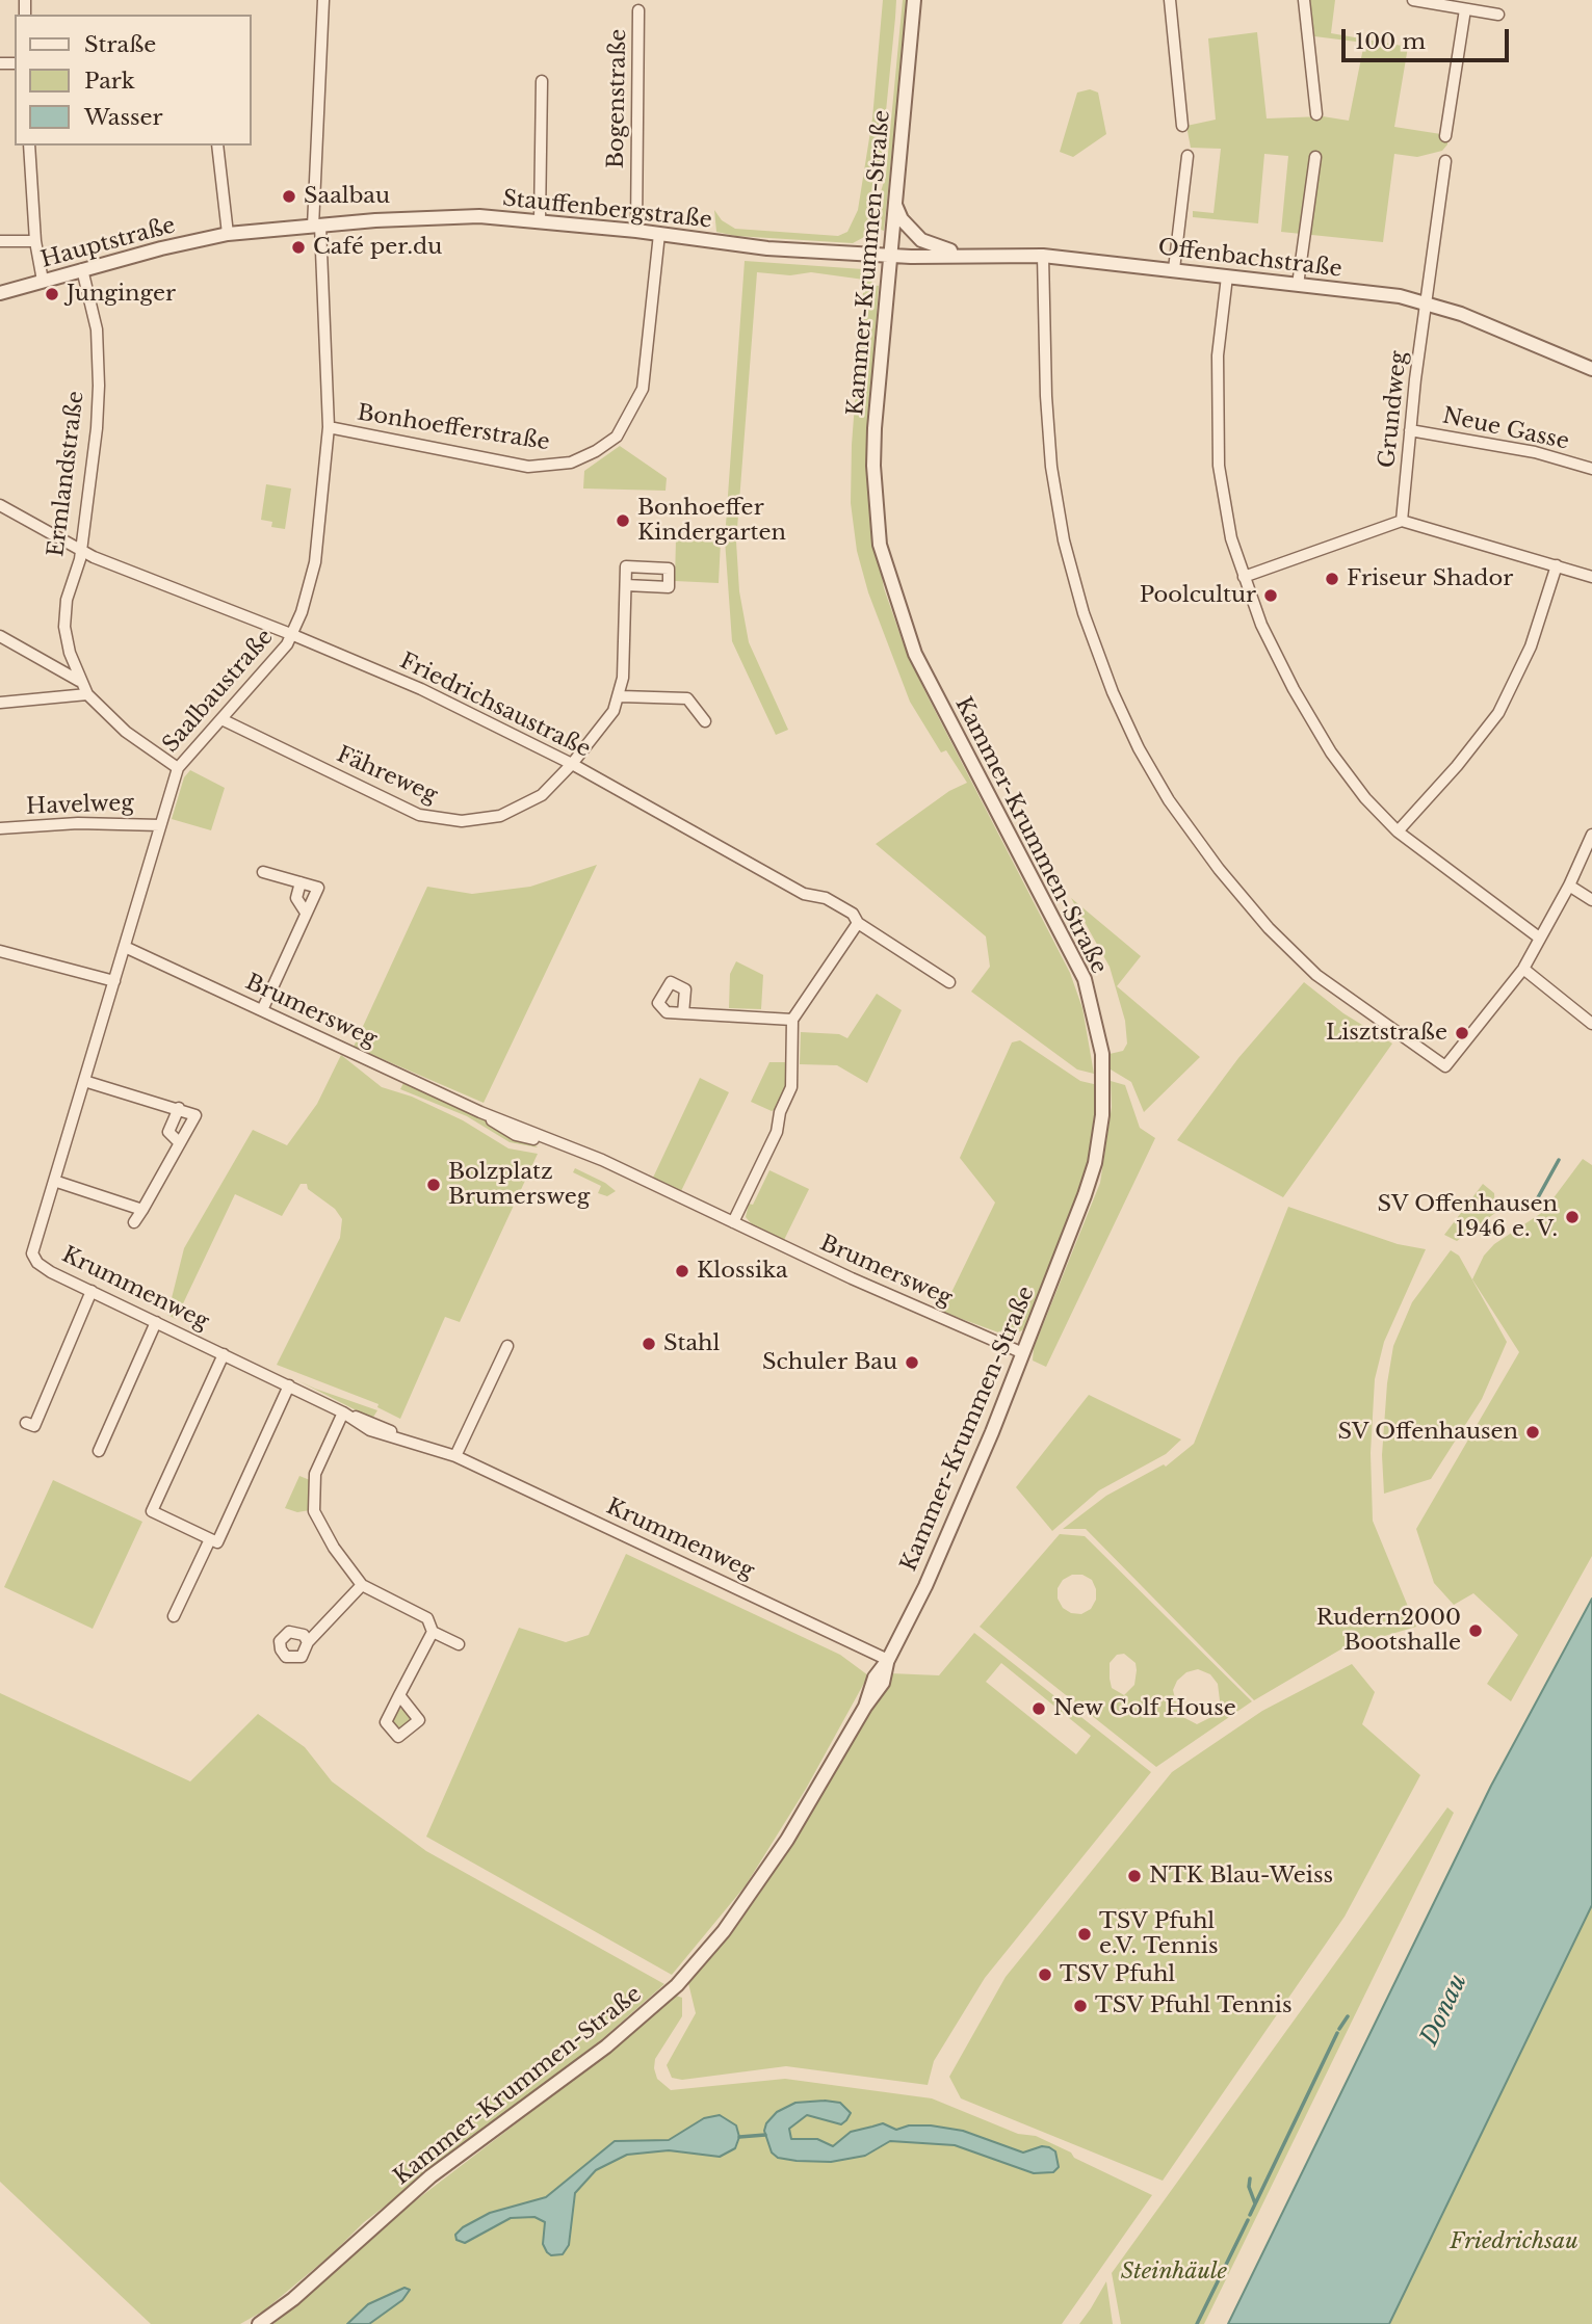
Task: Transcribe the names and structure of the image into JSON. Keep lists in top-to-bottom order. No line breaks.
{"streets":{"street":["Bogenstraße","Stauffenbergstraße","Hauptstraße","Offenbachstraße","Kammer-Krummen-Straße","Grundweg","Bonhoefferstraße","Neue Gasse","Ermlandstraße","Saalbaustraße","Friedrichsaustraße","Fähreweg","Havelweg","Brumersweg","Krummenweg"]},"crossings":[["Bogenstraße","Stauffenbergstraße"],["Stauffenbergstraße","Hauptstraße"],["Stauffenbergstraße","Offenbachstraße"],["Stauffenbergstraße","Kammer-Krummen-Straße"],["Stauffenbergstraße","Bonhoefferstraße"],["Stauffenbergstraße","Saalbaustraße"],["Hauptstraße","Ermlandstraße"],["Hauptstraße","Saalbaustraße"],["Offenbachstraße","Kammer-Krummen-Straße"],["Offenbachstraße","Grundweg"],["Kammer-Krummen-Straße","Brumersweg"],["Kammer-Krummen-Straße","Krummenweg"],["Grundweg","Neue Gasse"],["Bonhoefferstraße","Saalbaustraße"],["Ermlandstraße","Saalbaustraße"],["Ermlandstraße","Friedrichsaustraße"],["Saalbaustraße","Friedrichsaustraße"],["Saalbaustraße","Fähreweg"],["Saalbaustraße","Havelweg"],["Saalbaustraße","Brumersweg"],["Saalbaustraße","Krummenweg"],["Friedrichsaustraße","Fähreweg"]],"water":["Donau"],"parks":["Friedrichsau","Steinhäule"],"places":["Saalbau","Café per.du","Junginger","Bonhoeffer Kindergarten","Friseur Shador","Poolcultur","Lisztstraße","Bolzplatz Brumersweg","SV Offenhausen 1946 e. V.","Klossika","Stahl","Schuler Bau","SV Offenhausen","Rudern2000 Bootshalle","New Golf House","NTK Blau-Weiss","TSV Pfuhl e.V. Tennis","TSV Pfuhl","TSV Pfuhl Tennis"],"legend":["Straße","Park","Wasser"],"scale_bar":"100 m"}
